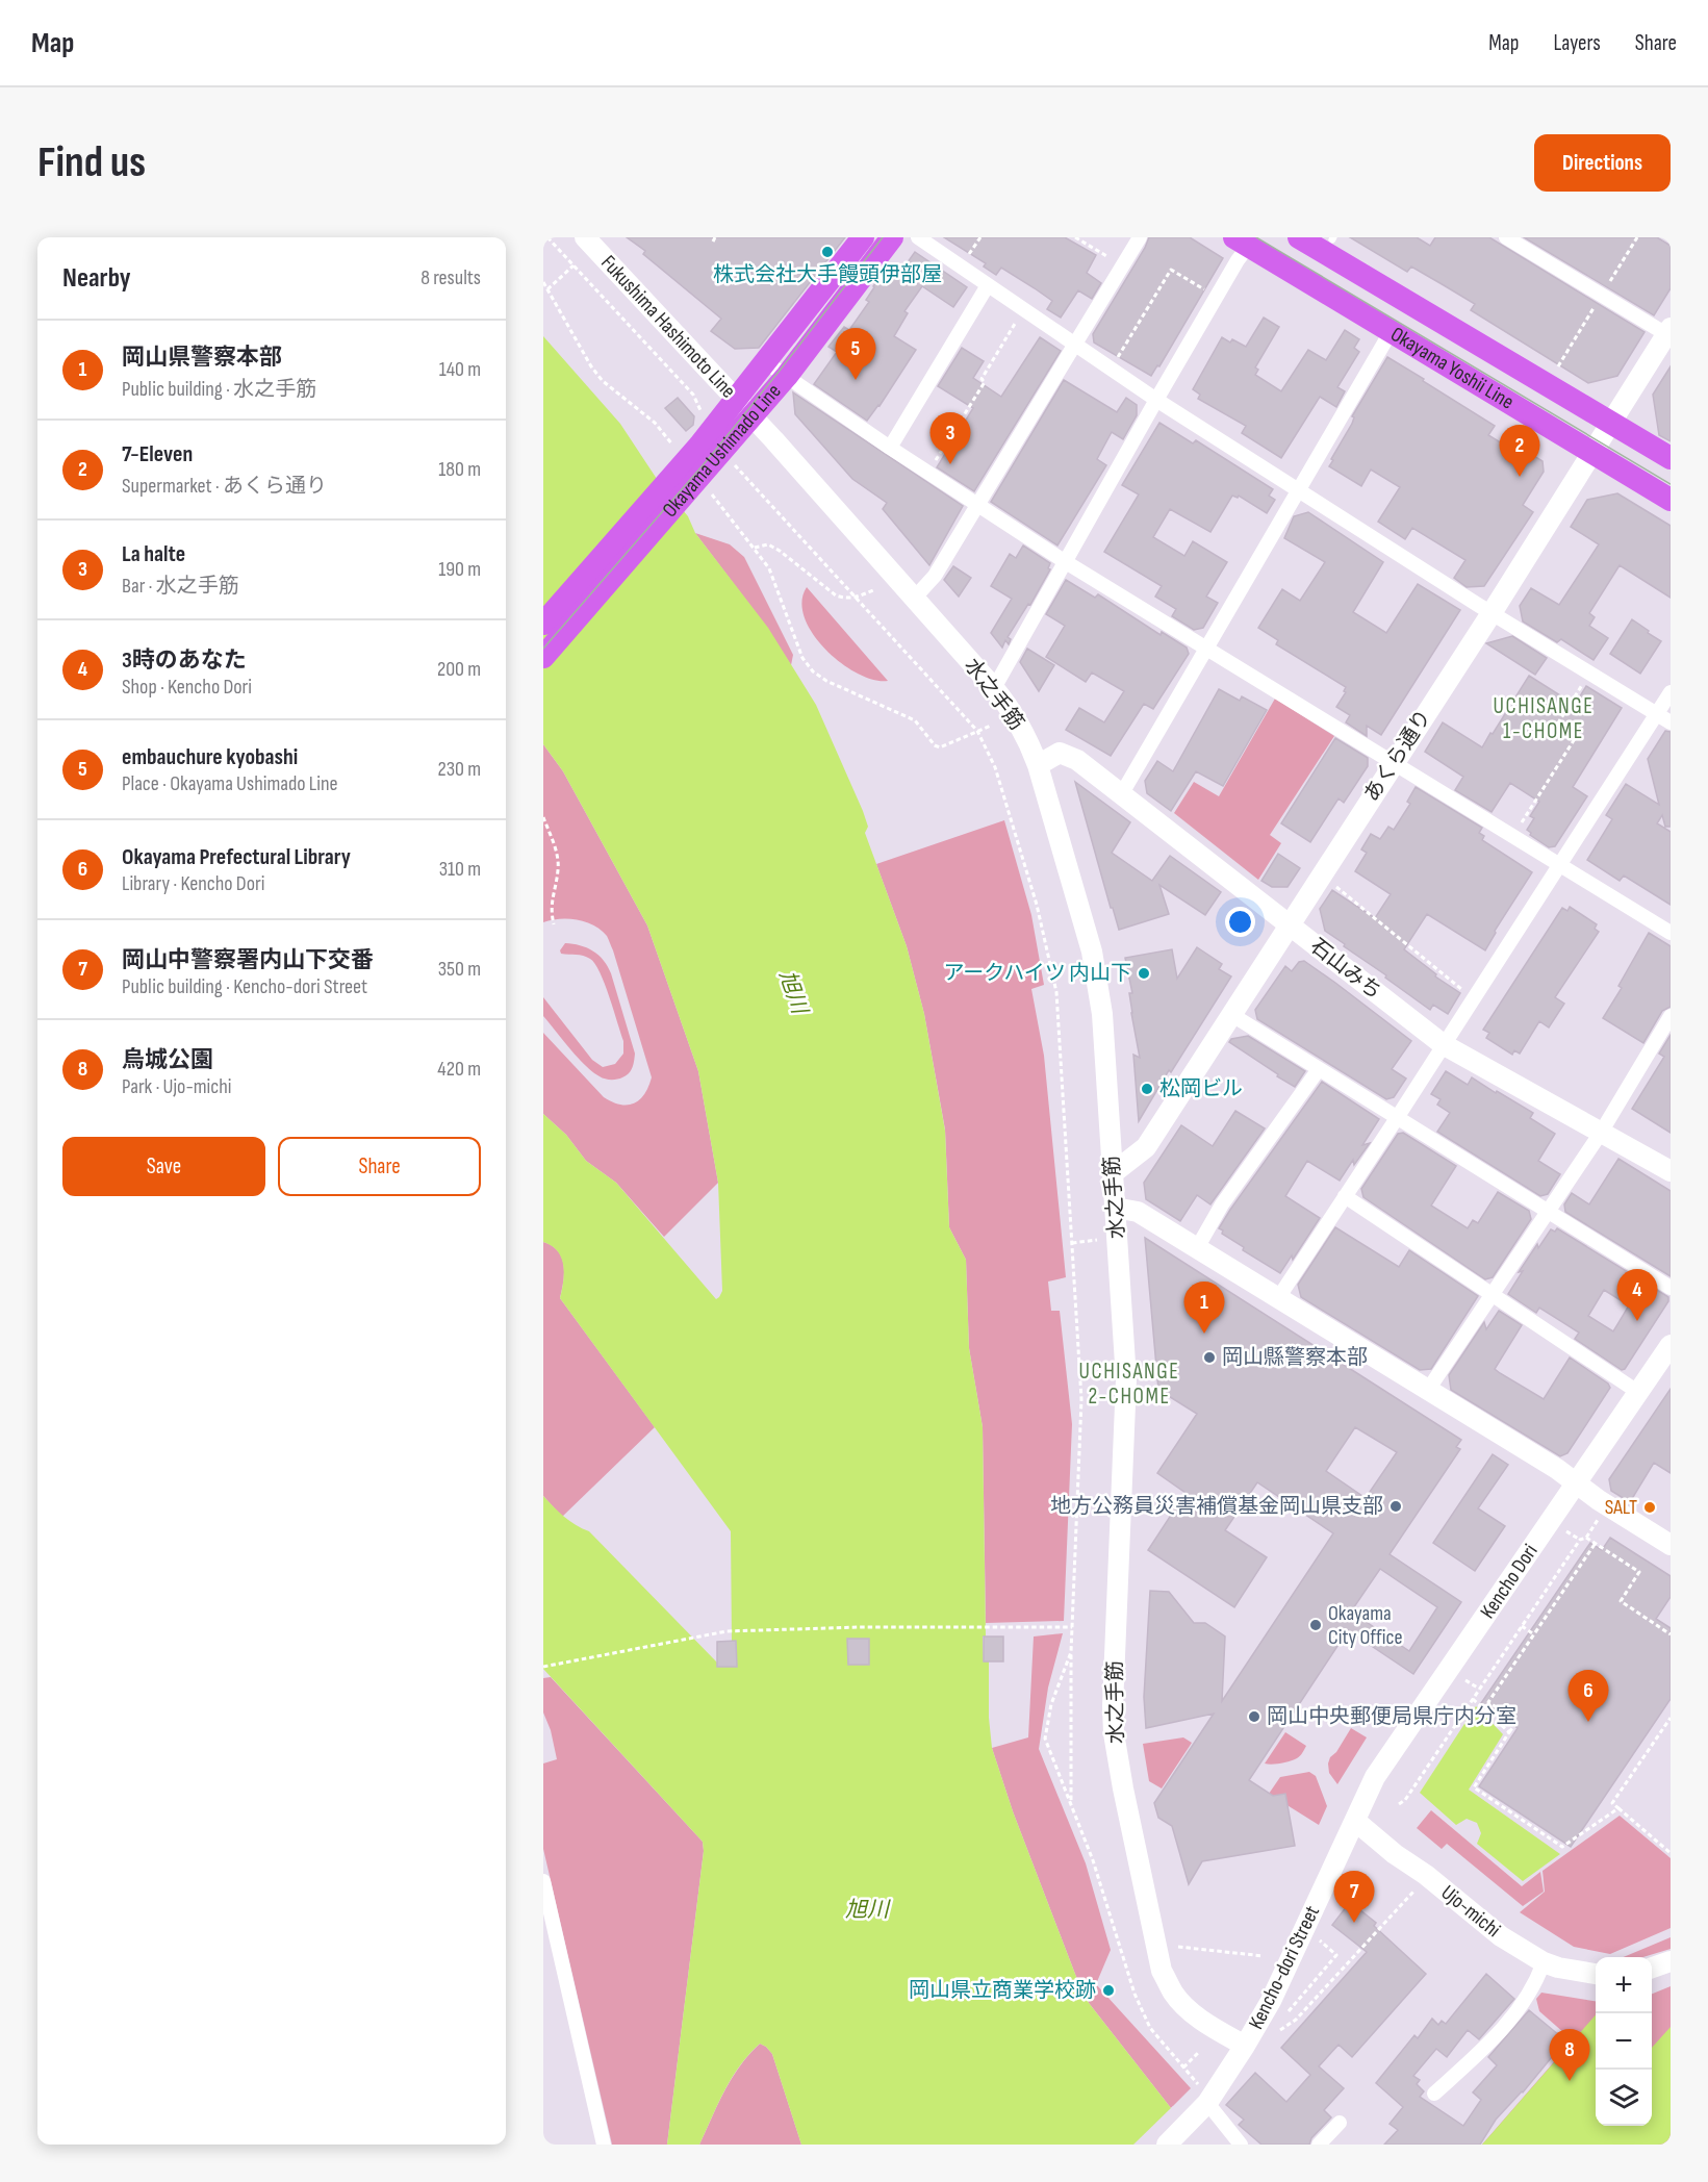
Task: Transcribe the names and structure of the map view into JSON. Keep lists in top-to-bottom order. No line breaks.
{"streets":{"main road":["Okayama Yoshii Line","Okayama Ushimado Line"],"street":["Fukushima Hashimoto Line","水之手筋","あくら通り","石山みち","Kencho Dori","Ujo-michi","Kencho-dori Street"]},"crossings":[["Fukushima Hashimoto Line","Okayama Ushimado Line"],["Fukushima Hashimoto Line","水之手筋"],["Okayama Yoshii Line","あくら通り"],["Okayama Ushimado Line","水之手筋"],["水之手筋","あくら通り"],["水之手筋","石山みち"],["水之手筋","Kencho-dori Street"],["あくら通り","石山みち"],["Kencho Dori","Ujo-michi"],["Kencho Dori","Kencho-dori Street"],["Ujo-michi","Kencho-dori Street"]],"districts":["UCHISANGE 1-CHOME","UCHISANGE 2-CHOME"],"water":["旭川"],"places":["株式会社大手饅頭伊部屋","アークハイツ 内山下","松岡ビル","岡山縣警察本部","地方公務員災害補償基金岡山県支部","SALT","Okayama City Office","岡山中央郵便局県庁内分室","岡山県立商業学校跡"],"page":{"header":"Map","nav":["Map","Layers","Share"],"buttons":["Directions",["Save","Share"]],"title":"Find us","heading":["Nearby","8 results"],"list":[{"mark":"1","name":"岡山県警察本部","note":"Public building · 水之手筋","value":"140 m"},{"mark":"2","name":"7-Eleven","note":"Supermarket · あくら通り","value":"180 m"},{"mark":"3","name":"La halte","note":"Bar · 水之手筋","value":"190 m"},{"mark":"4","name":"3時のあなた","note":"Shop · Kencho Dori","value":"200 m"},{"mark":"5","name":"embauchure kyobashi","note":"Place · Okayama Ushimado Line","value":"230 m"},{"mark":"6","name":"Okayama Prefectural Library","note":"Library · Kencho Dori","value":"310 m"},{"mark":"7","name":"岡山中警察署内山下交番","note":"Public building · Kencho-dori Street","value":"350 m"},{"mark":"8","name":"烏城公園","note":"Park · Ujo-michi","value":"420 m"}],"pins":["5","3","2","4","1","6","7","8"],"map_buttons":["+","−"]}}
